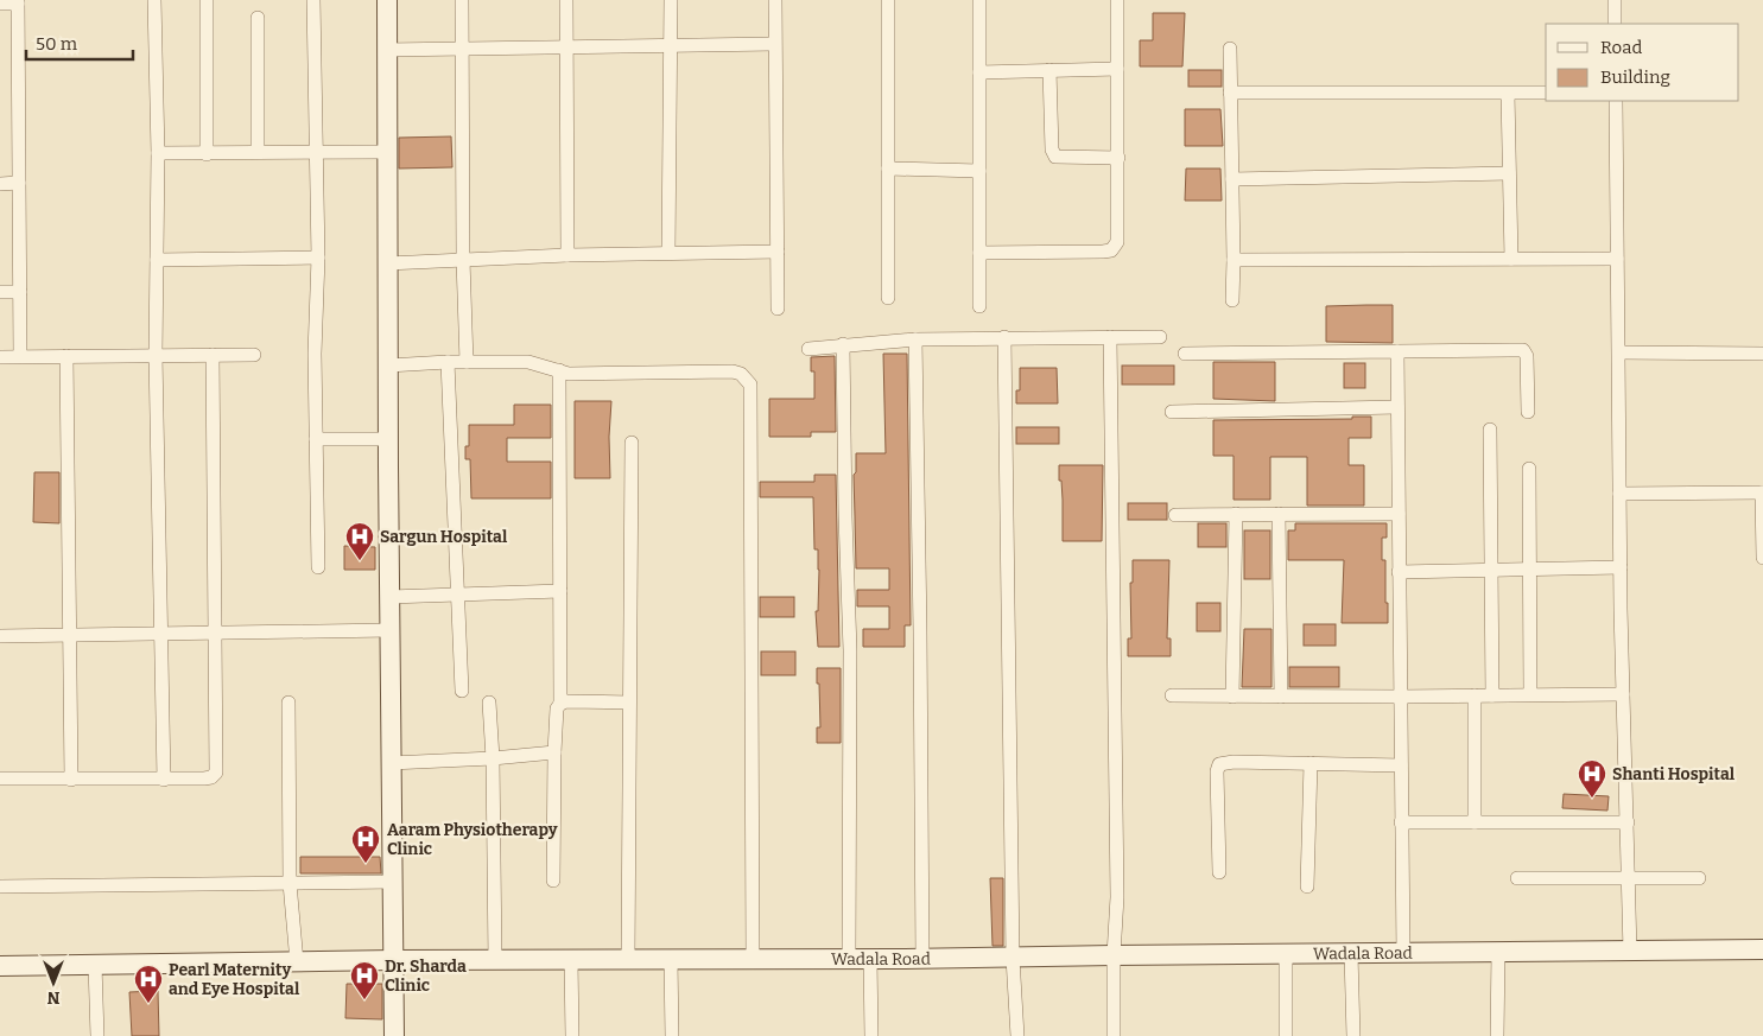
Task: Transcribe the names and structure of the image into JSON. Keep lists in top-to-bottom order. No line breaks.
{"streets":{"street":["Wadala Road"]},"places":{"hospital":["Sargun Hospital","Shanti Hospital","Aaram Physiotherapy Clinic","Dr. Sharda Clinic","Pearl Maternity and Eye Hospital"]},"legend":["Road","Building"],"scale_bar":"50 m","north":"bottom"}
